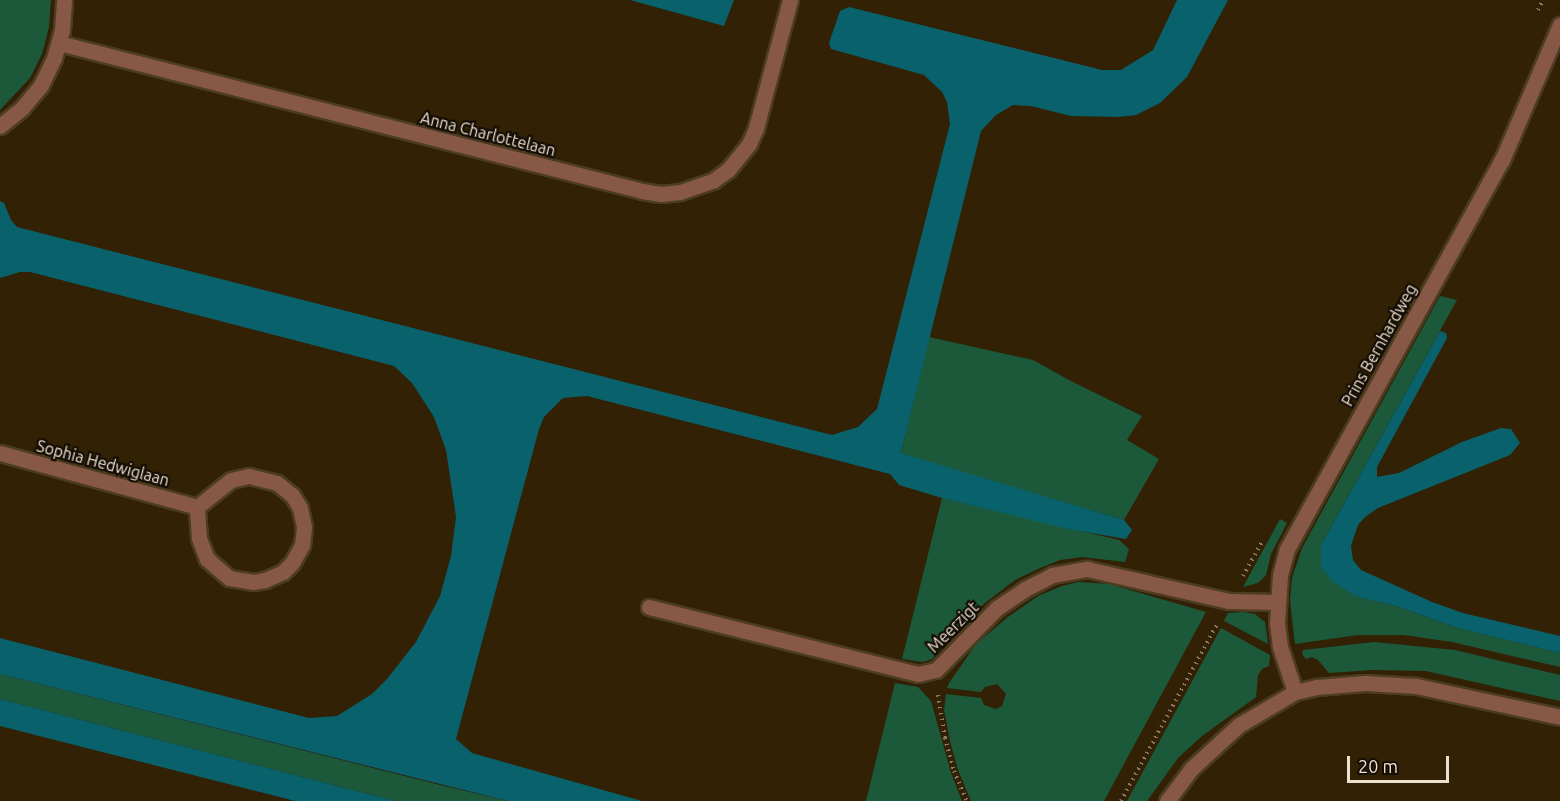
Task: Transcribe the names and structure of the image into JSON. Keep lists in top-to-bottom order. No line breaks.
{"streets":{"street":["Anna Charlottelaan","Prins Bernhardweg","Sophia Hedwiglaan","Meerzigt"]},"crossings":[["Prins Bernhardweg","Meerzigt"]],"scale_bar":"20 m"}
